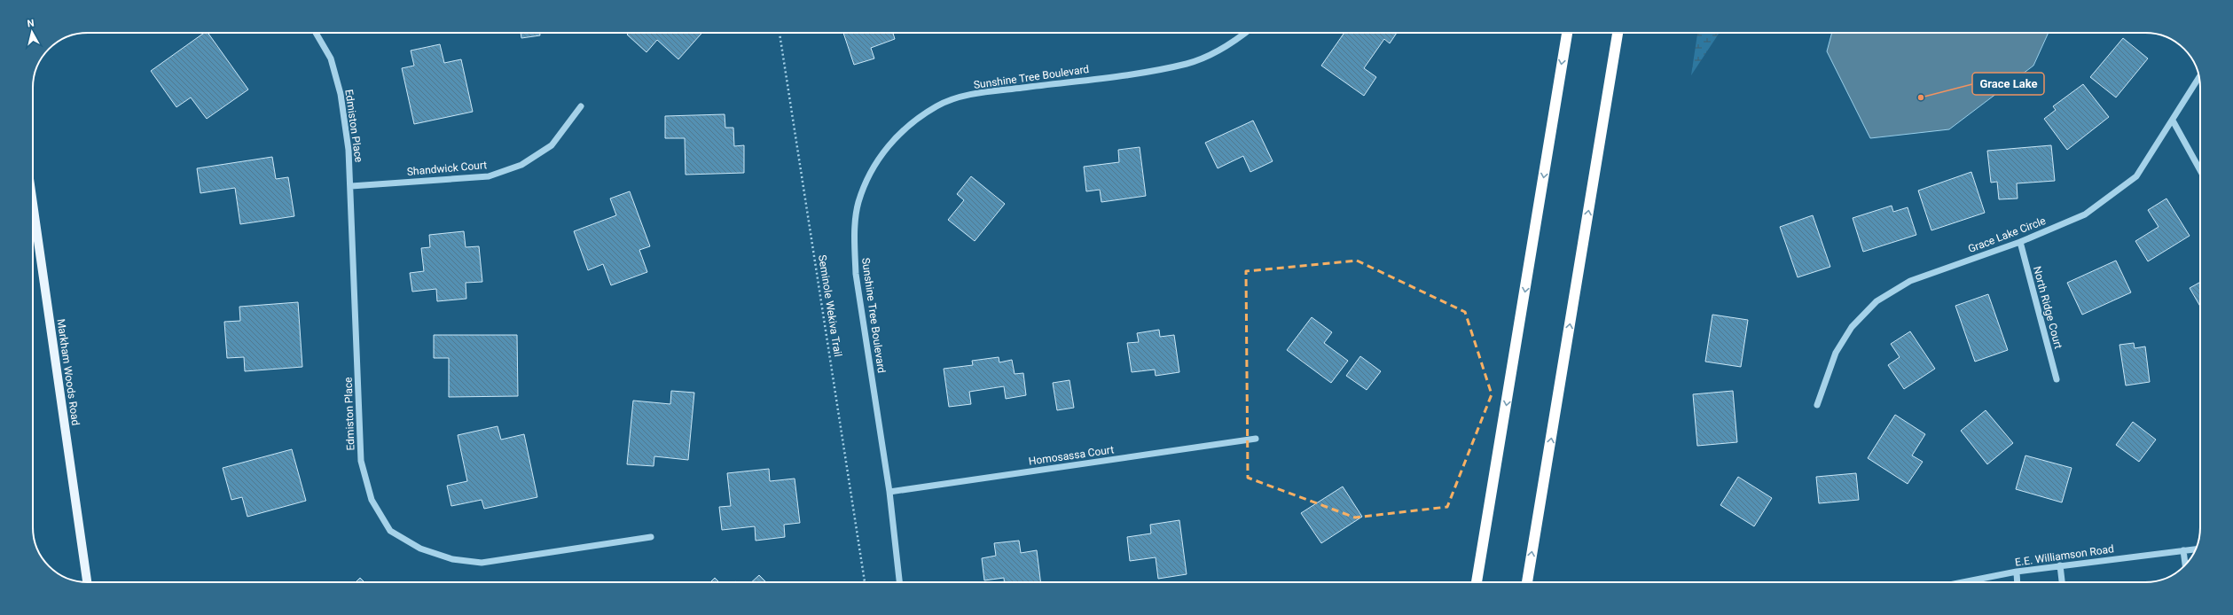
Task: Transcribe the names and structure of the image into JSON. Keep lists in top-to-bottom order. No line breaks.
{"streets":{"main road":["Markham Woods Road"],"street":["Sunshine Tree Boulevard","Edmiston Place","Shandwick Court","Grace Lake Circle","North Ridge Court","Homosassa Court","E.E. Williamson Road"],"path":["Seminole Wekiva Trail"]},"crossings":[["Sunshine Tree Boulevard","Homosassa Court"],["Edmiston Place","Shandwick Court"],["Grace Lake Circle","North Ridge Court"]],"places":["Grace Lake"],"north":"top"}
